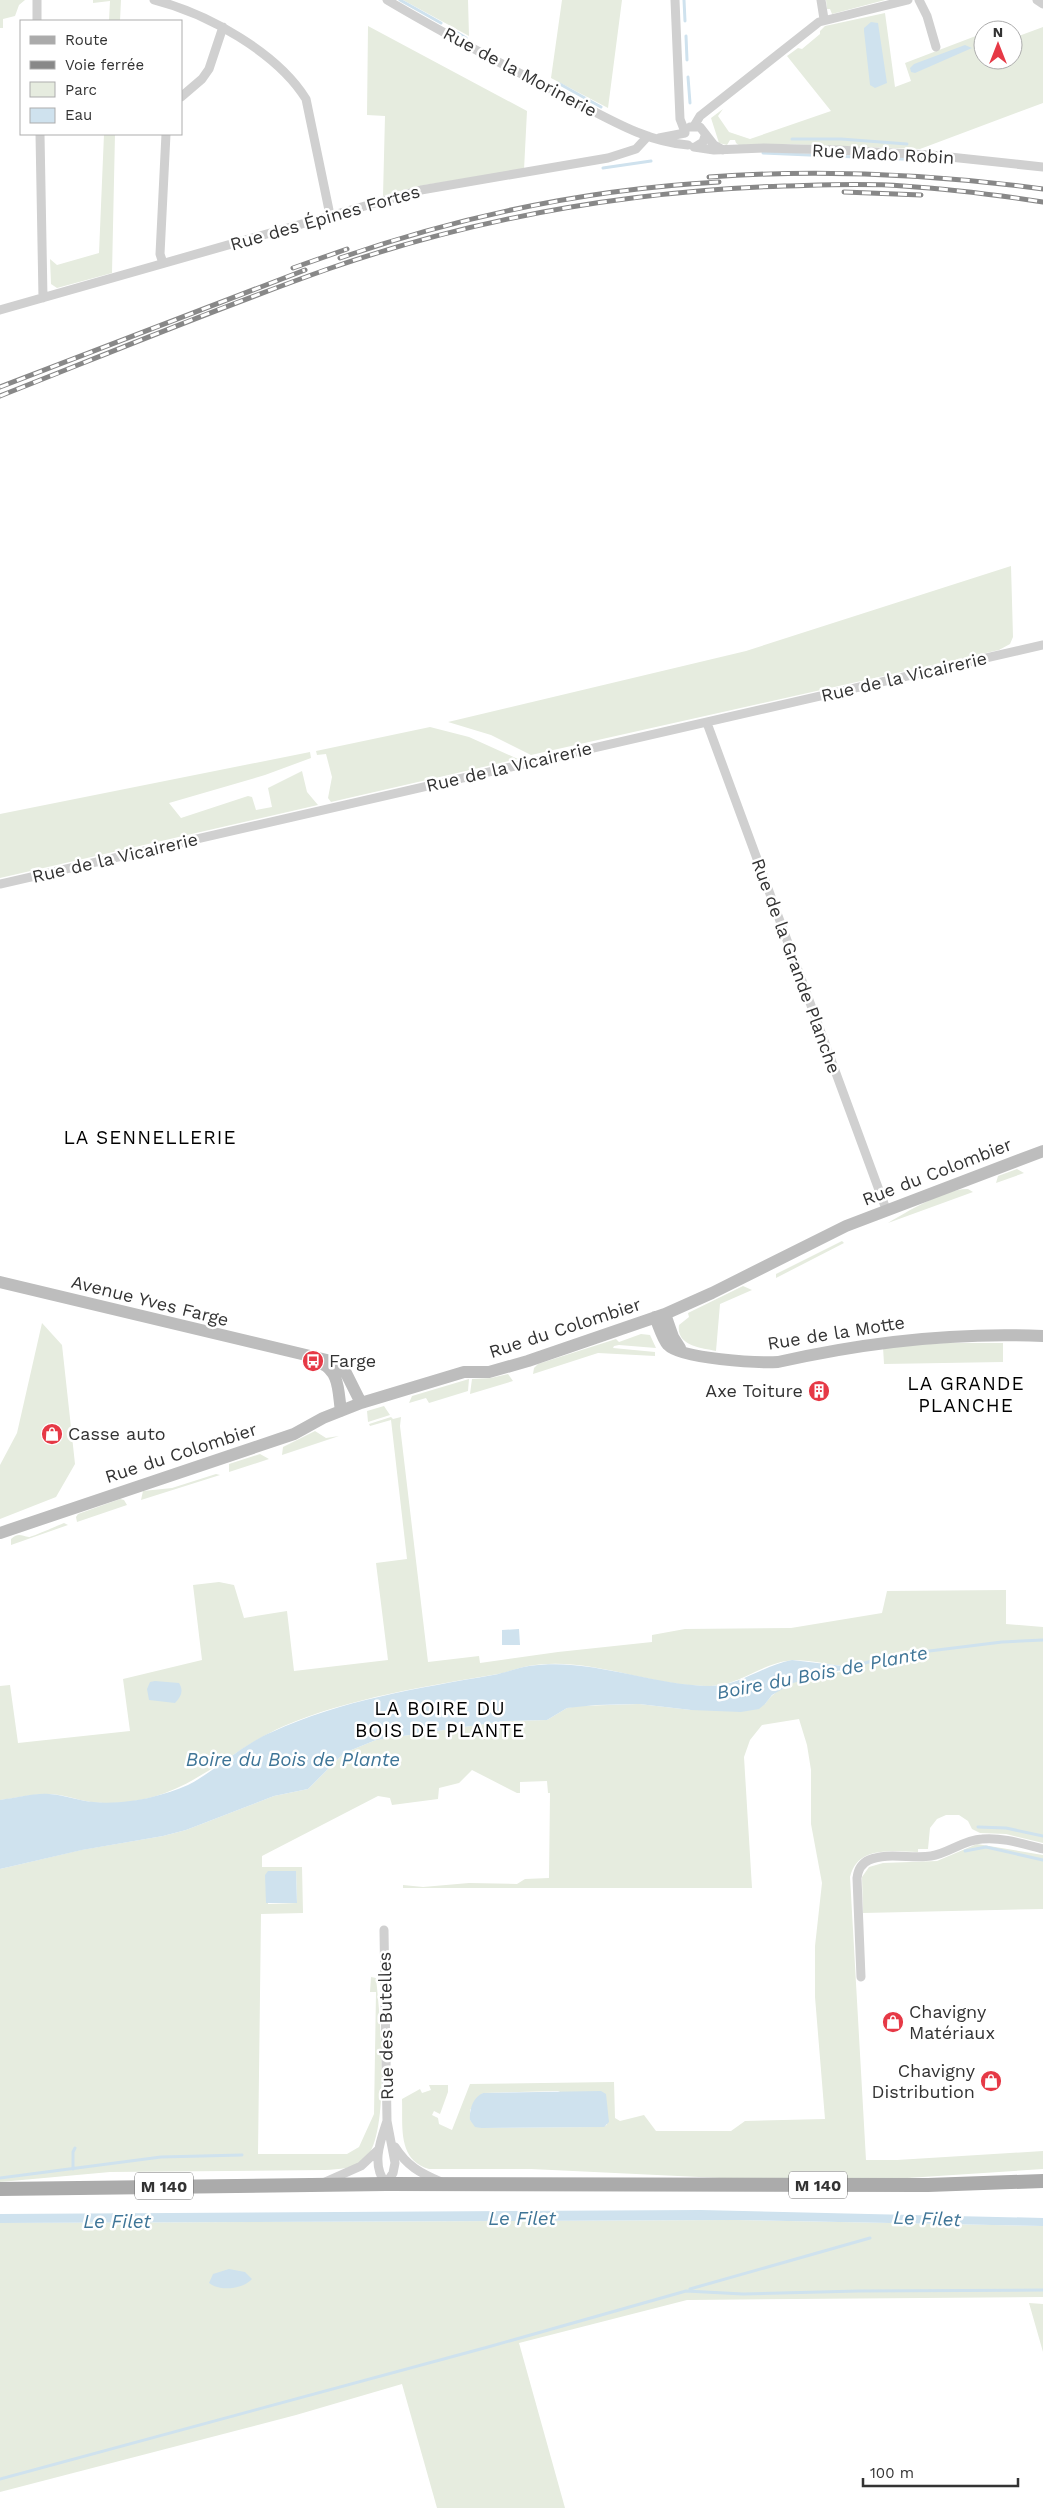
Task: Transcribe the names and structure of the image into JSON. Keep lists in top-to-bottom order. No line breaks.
{"streets":{"main road":["Rue du Colombier","Avenue Yves Farge","Rue de la Motte","M 140"],"street":["Rue de la Morinerie","Rue Mado Robin","Rue des Épines Fortes","Rue de la Vicairerie","Rue de la Grande Planche","Rue des Butelles"]},"crossings":[["Rue de la Morinerie","Rue Mado Robin"],["Rue de la Morinerie","Rue des Épines Fortes"],["Rue de la Vicairerie","Rue de la Grande Planche"],["Rue de la Grande Planche","Rue du Colombier"],["Rue du Colombier","Avenue Yves Farge"],["Rue du Colombier","Rue de la Motte"],["Rue des Butelles","M 140"]],"districts":["LA SENNELLERIE","LA GRANDE PLANCHE","LA BOIRE DU BOIS DE PLANTE"],"water":["Boire du Bois de Plante","Le Filet"],"places":{"bus stop":["Farge"],"building":["Axe Toiture"],"shop":["Casse auto","Chavigny Matériaux","Chavigny Distribution"]},"legend":["Route","Voie ferrée","Parc","Eau"],"scale_bar":"100 m","north":"top"}
